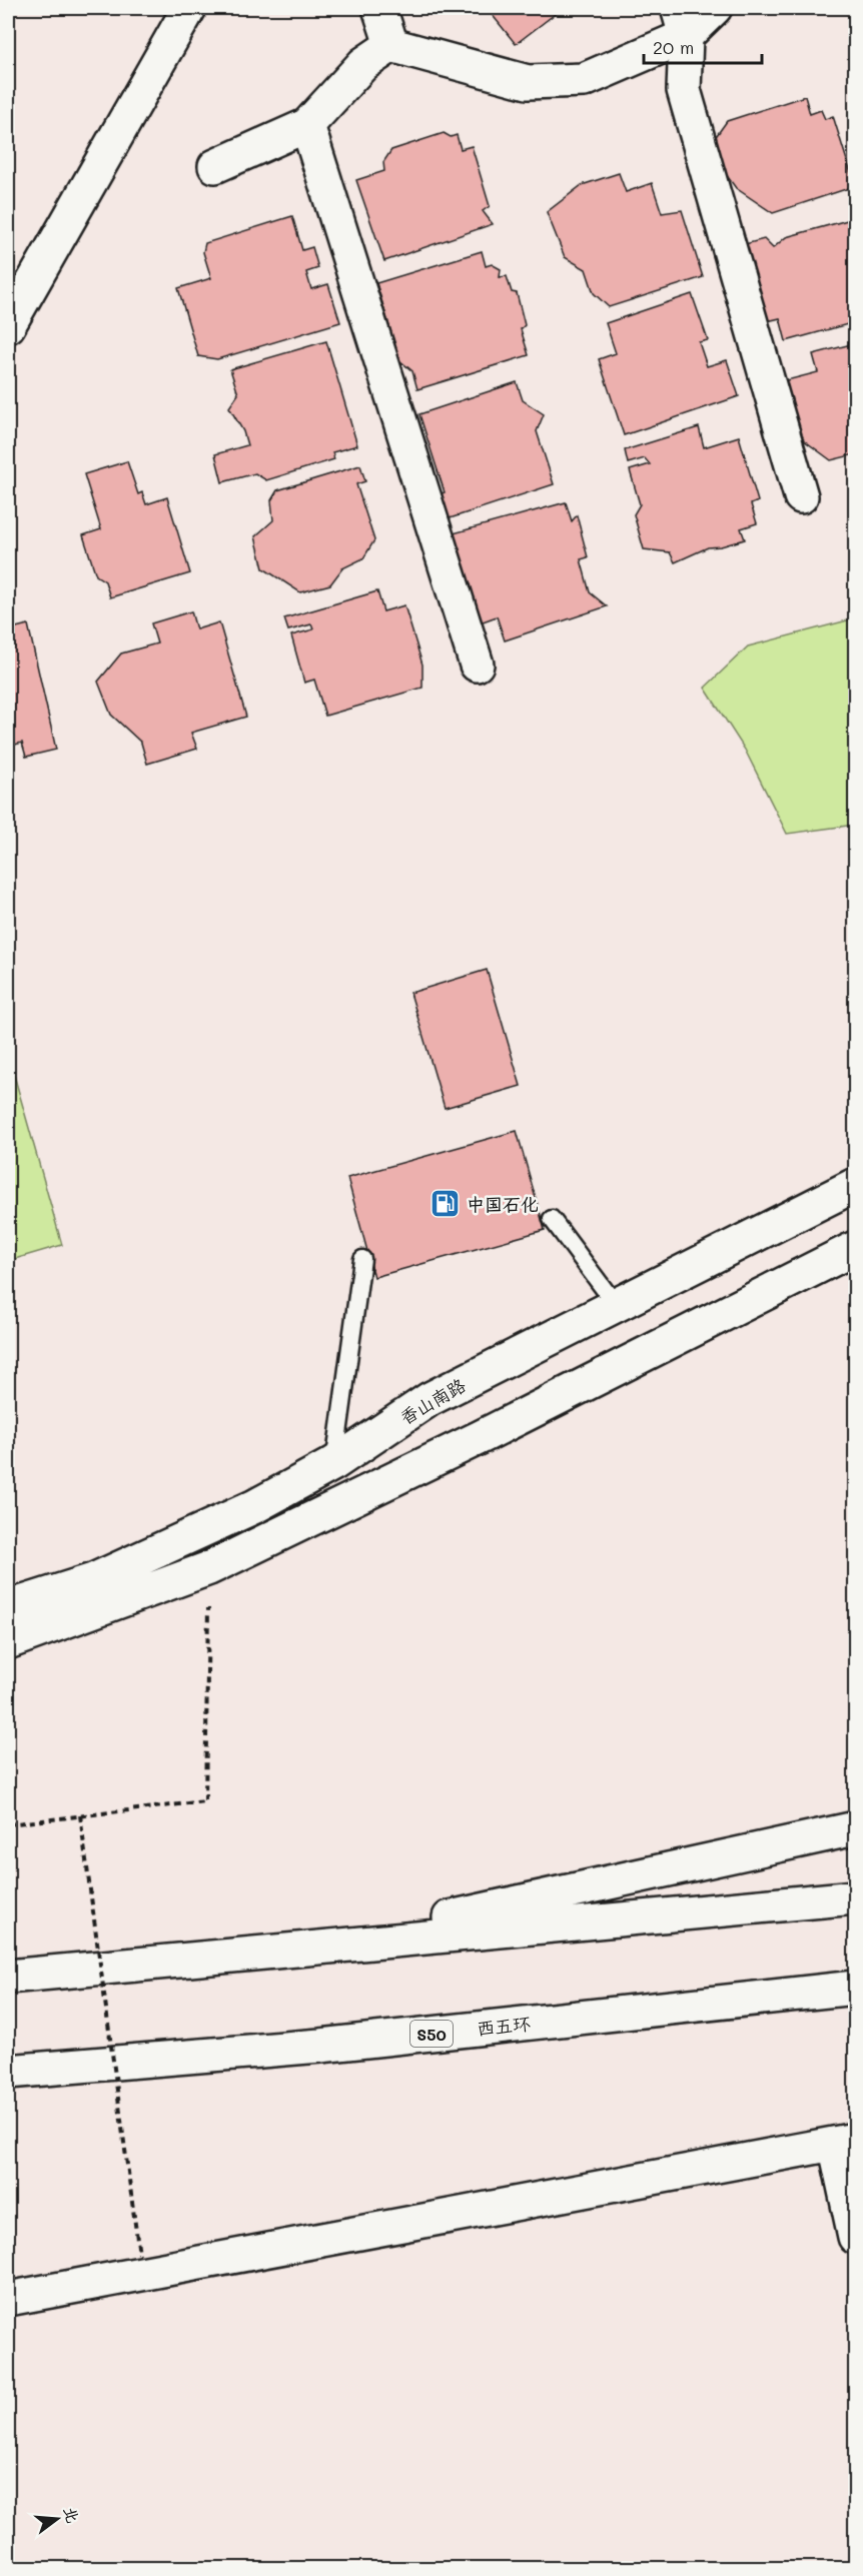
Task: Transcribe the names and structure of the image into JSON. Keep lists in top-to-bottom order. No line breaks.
{"streets":{"main road":["香山南路","西五环","S50"]},"places":{"fuel station":["中国石化"]},"scale_bar":"20 m","north":"right"}
